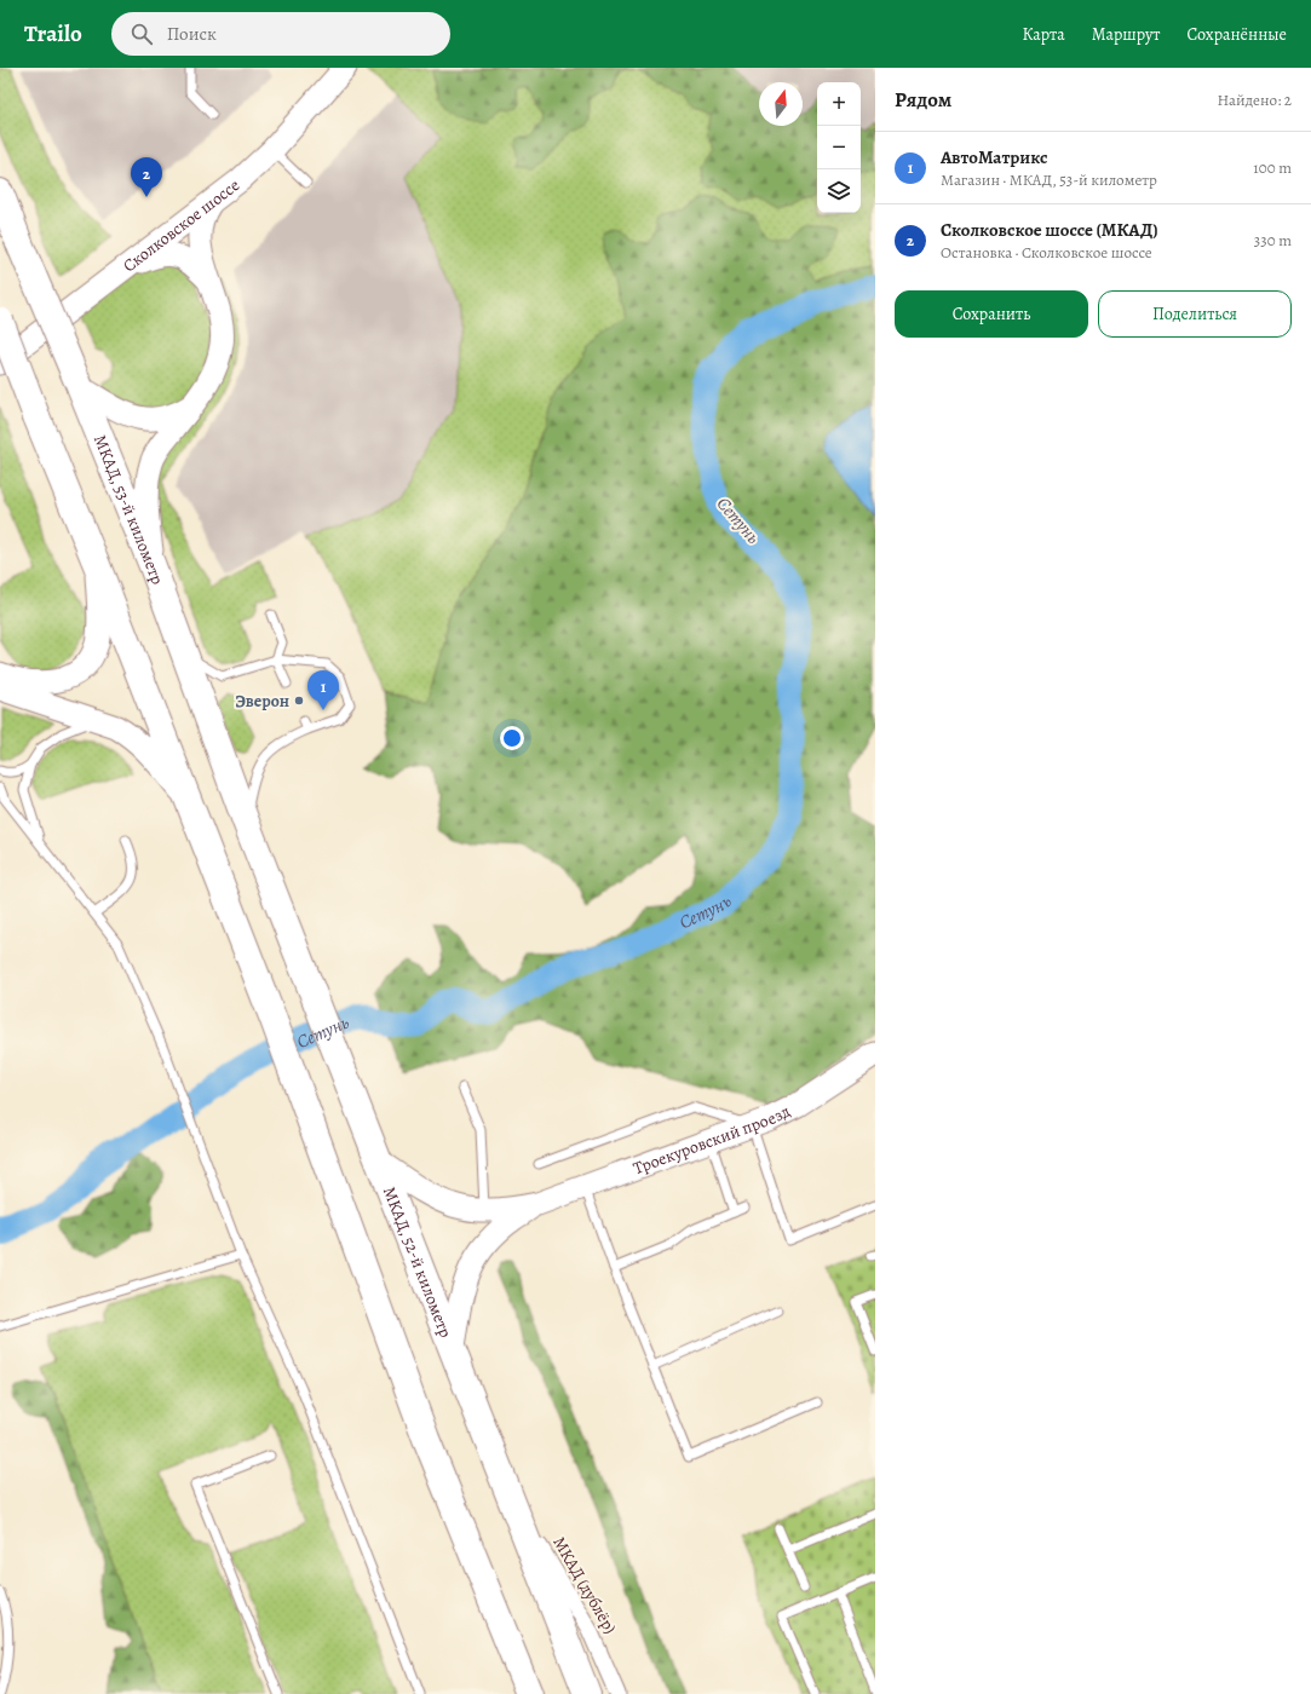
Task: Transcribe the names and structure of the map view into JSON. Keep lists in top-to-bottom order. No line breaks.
{"streets":{"highway":["МКАД, 53-й километр","МКАД, 52-й километр"],"main road":["Сколковское шоссе","Троекуровский проезд"],"street":["МКАД (дублёр)"]},"crossings":[["МКАД, 53-й километр","МКАД, 52-й километр"],["Троекуровский проезд","МКАД, 52-й километр"],["МКАД, 52-й километр","МКАД (дублёр)"]],"water":["Сетунь"],"places":["Эверон"],"north":"top","page":{"header":"Trailo","search":"Поиск","nav":["Карта","Маршрут","Сохранённые"],"heading":["Рядом","Найдено: 2"],"map_buttons":["+","−"],"list":[{"mark":"1","name":"АвтоМатрикс","note":"Магазин · МКАД, 53-й километр","value":"100 m"},{"mark":"2","name":"Сколковское шоссе (МКАД)","note":"Остановка · Сколковское шоссе","value":"330 m"}],"pins":["2","1"],"buttons":["Сохранить","Поделиться"]}}
